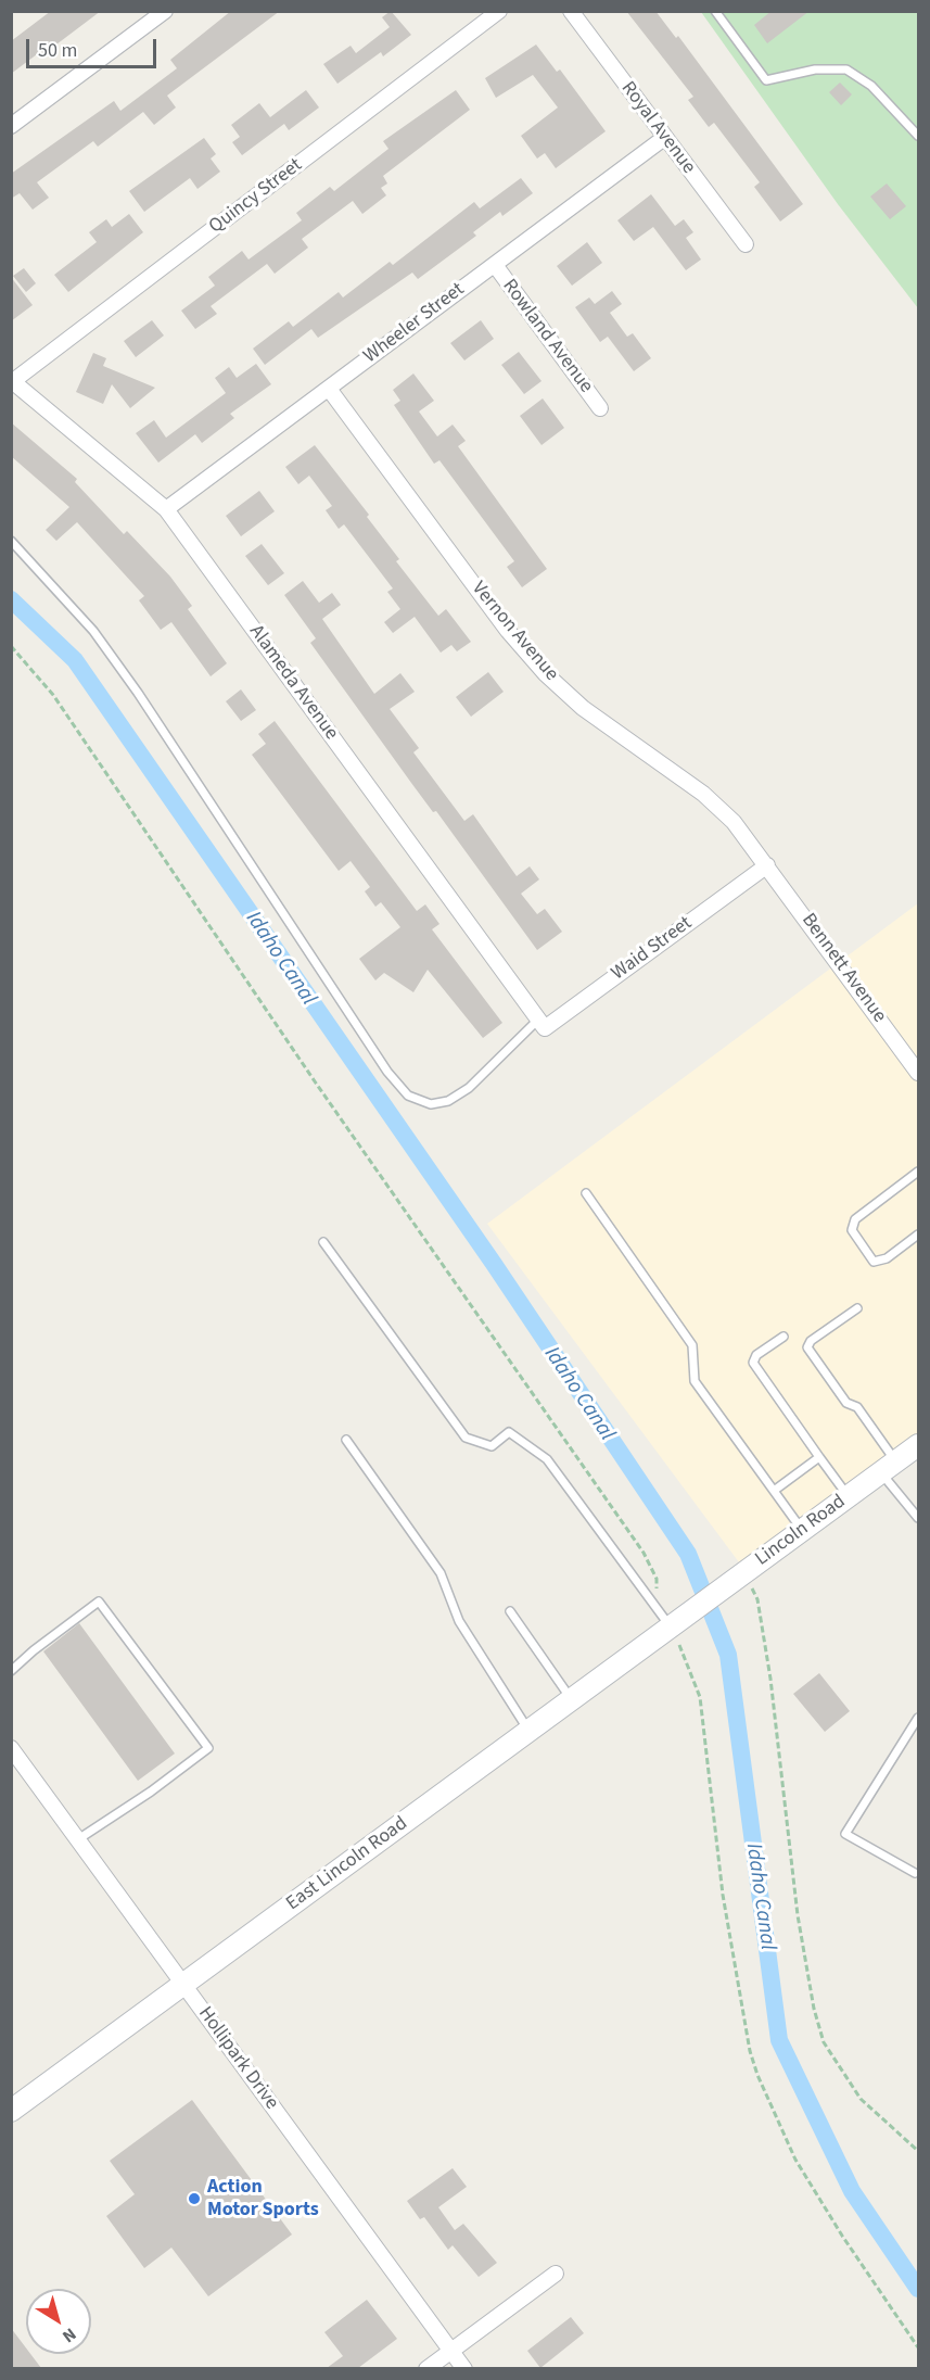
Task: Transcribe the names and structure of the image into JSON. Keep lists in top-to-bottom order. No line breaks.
{"streets":{"main road":["Lincoln Road","East Lincoln Road"],"street":["Royal Avenue","Quincy Street","Wheeler Street","Rowland Avenue","Vernon Avenue","Alameda Avenue","Waid Street","Bennett Avenue","Hollipark Drive"]},"crossings":[["Royal Avenue","Wheeler Street"],["Quincy Street","Alameda Avenue"],["Wheeler Street","Rowland Avenue"],["Wheeler Street","Vernon Avenue"],["Wheeler Street","Alameda Avenue"],["Vernon Avenue","Waid Street"],["Vernon Avenue","Bennett Avenue"],["Alameda Avenue","Waid Street"],["Waid Street","Bennett Avenue"],["Lincoln Road","East Lincoln Road"],["East Lincoln Road","Hollipark Drive"]],"water":["Idaho Canal"],"places":["Action Motor Sports"],"scale_bar":"50 m","north":"bottom right"}
